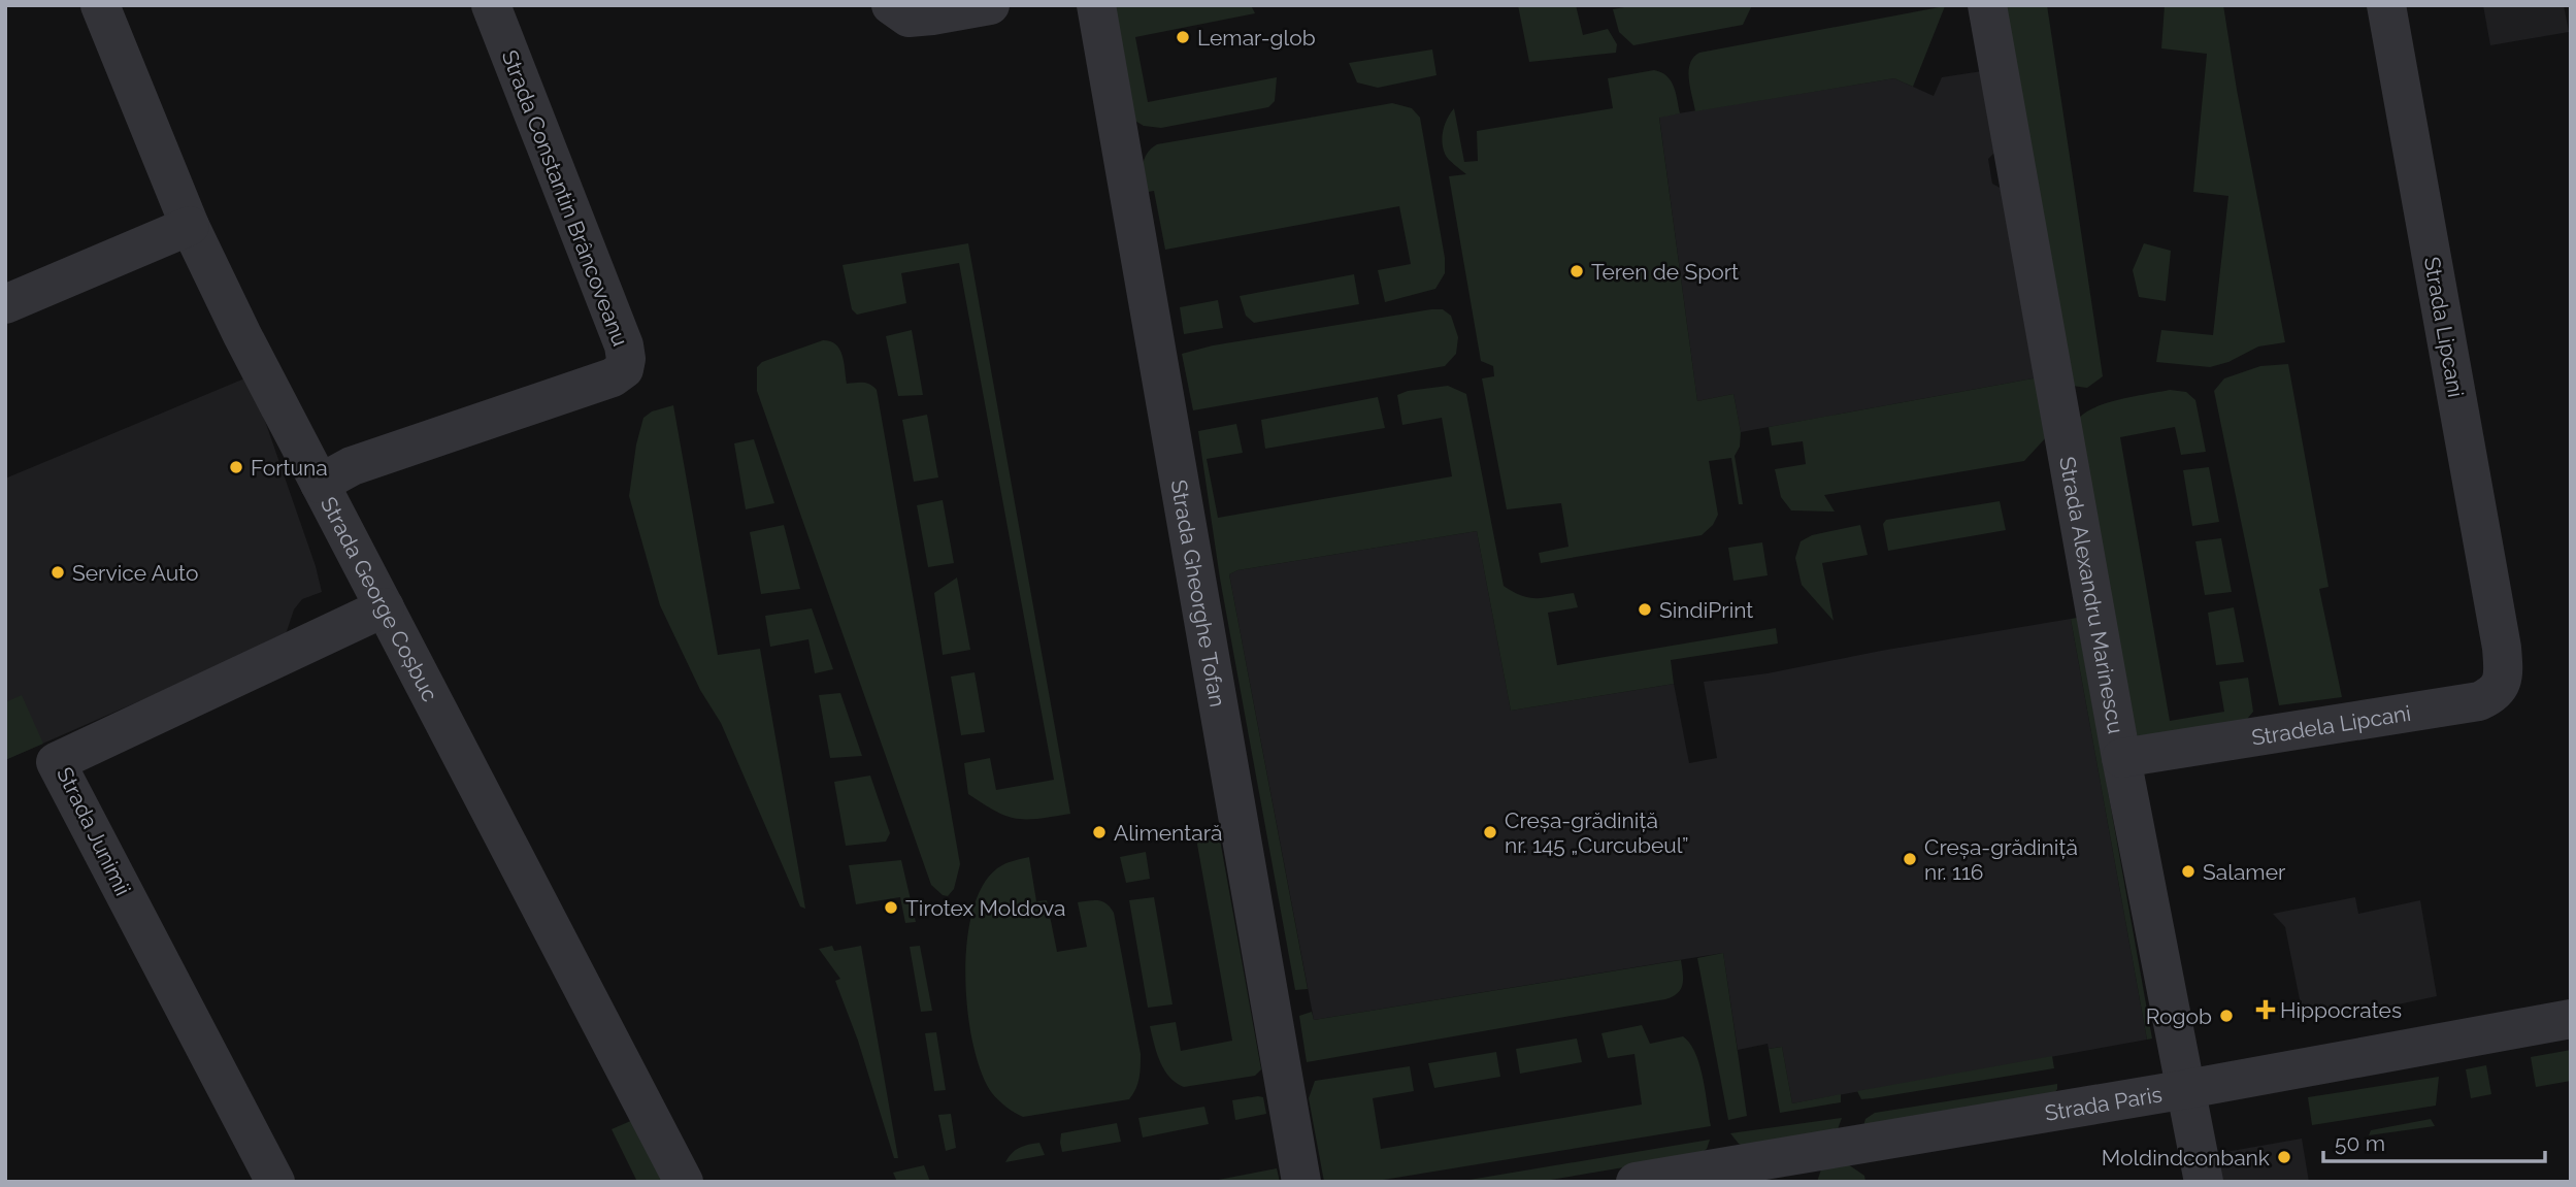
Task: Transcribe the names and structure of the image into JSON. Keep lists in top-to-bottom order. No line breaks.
{"streets":{"street":["Strada Constantin Brâncoveanu","Strada Lipcani","Strada Gheorghe Tofan","Strada Alexandru Marinescu","Strada George Coșbuc","Stradela Lipcani","Strada Junimii","Strada Paris"]},"crossings":[["Strada Constantin Brâncoveanu","Strada George Coșbuc"],["Strada Lipcani","Stradela Lipcani"],["Strada Alexandru Marinescu","Stradela Lipcani"],["Strada Alexandru Marinescu","Strada Paris"],["Strada George Coșbuc","Strada Junimii"]],"places":{"other":["Lemar-glob","Teren de Sport","Fortuna","Service Auto","SindiPrint","Alimentară","Creșa-grădiniță nr. 145 „Curcubeul”","Creșa-grădiniță nr. 116","Salamer","Tirotex Moldova","Rogob","Moldindconbank"],"health":["Hippocrates"]},"scale_bar":"50 m"}
